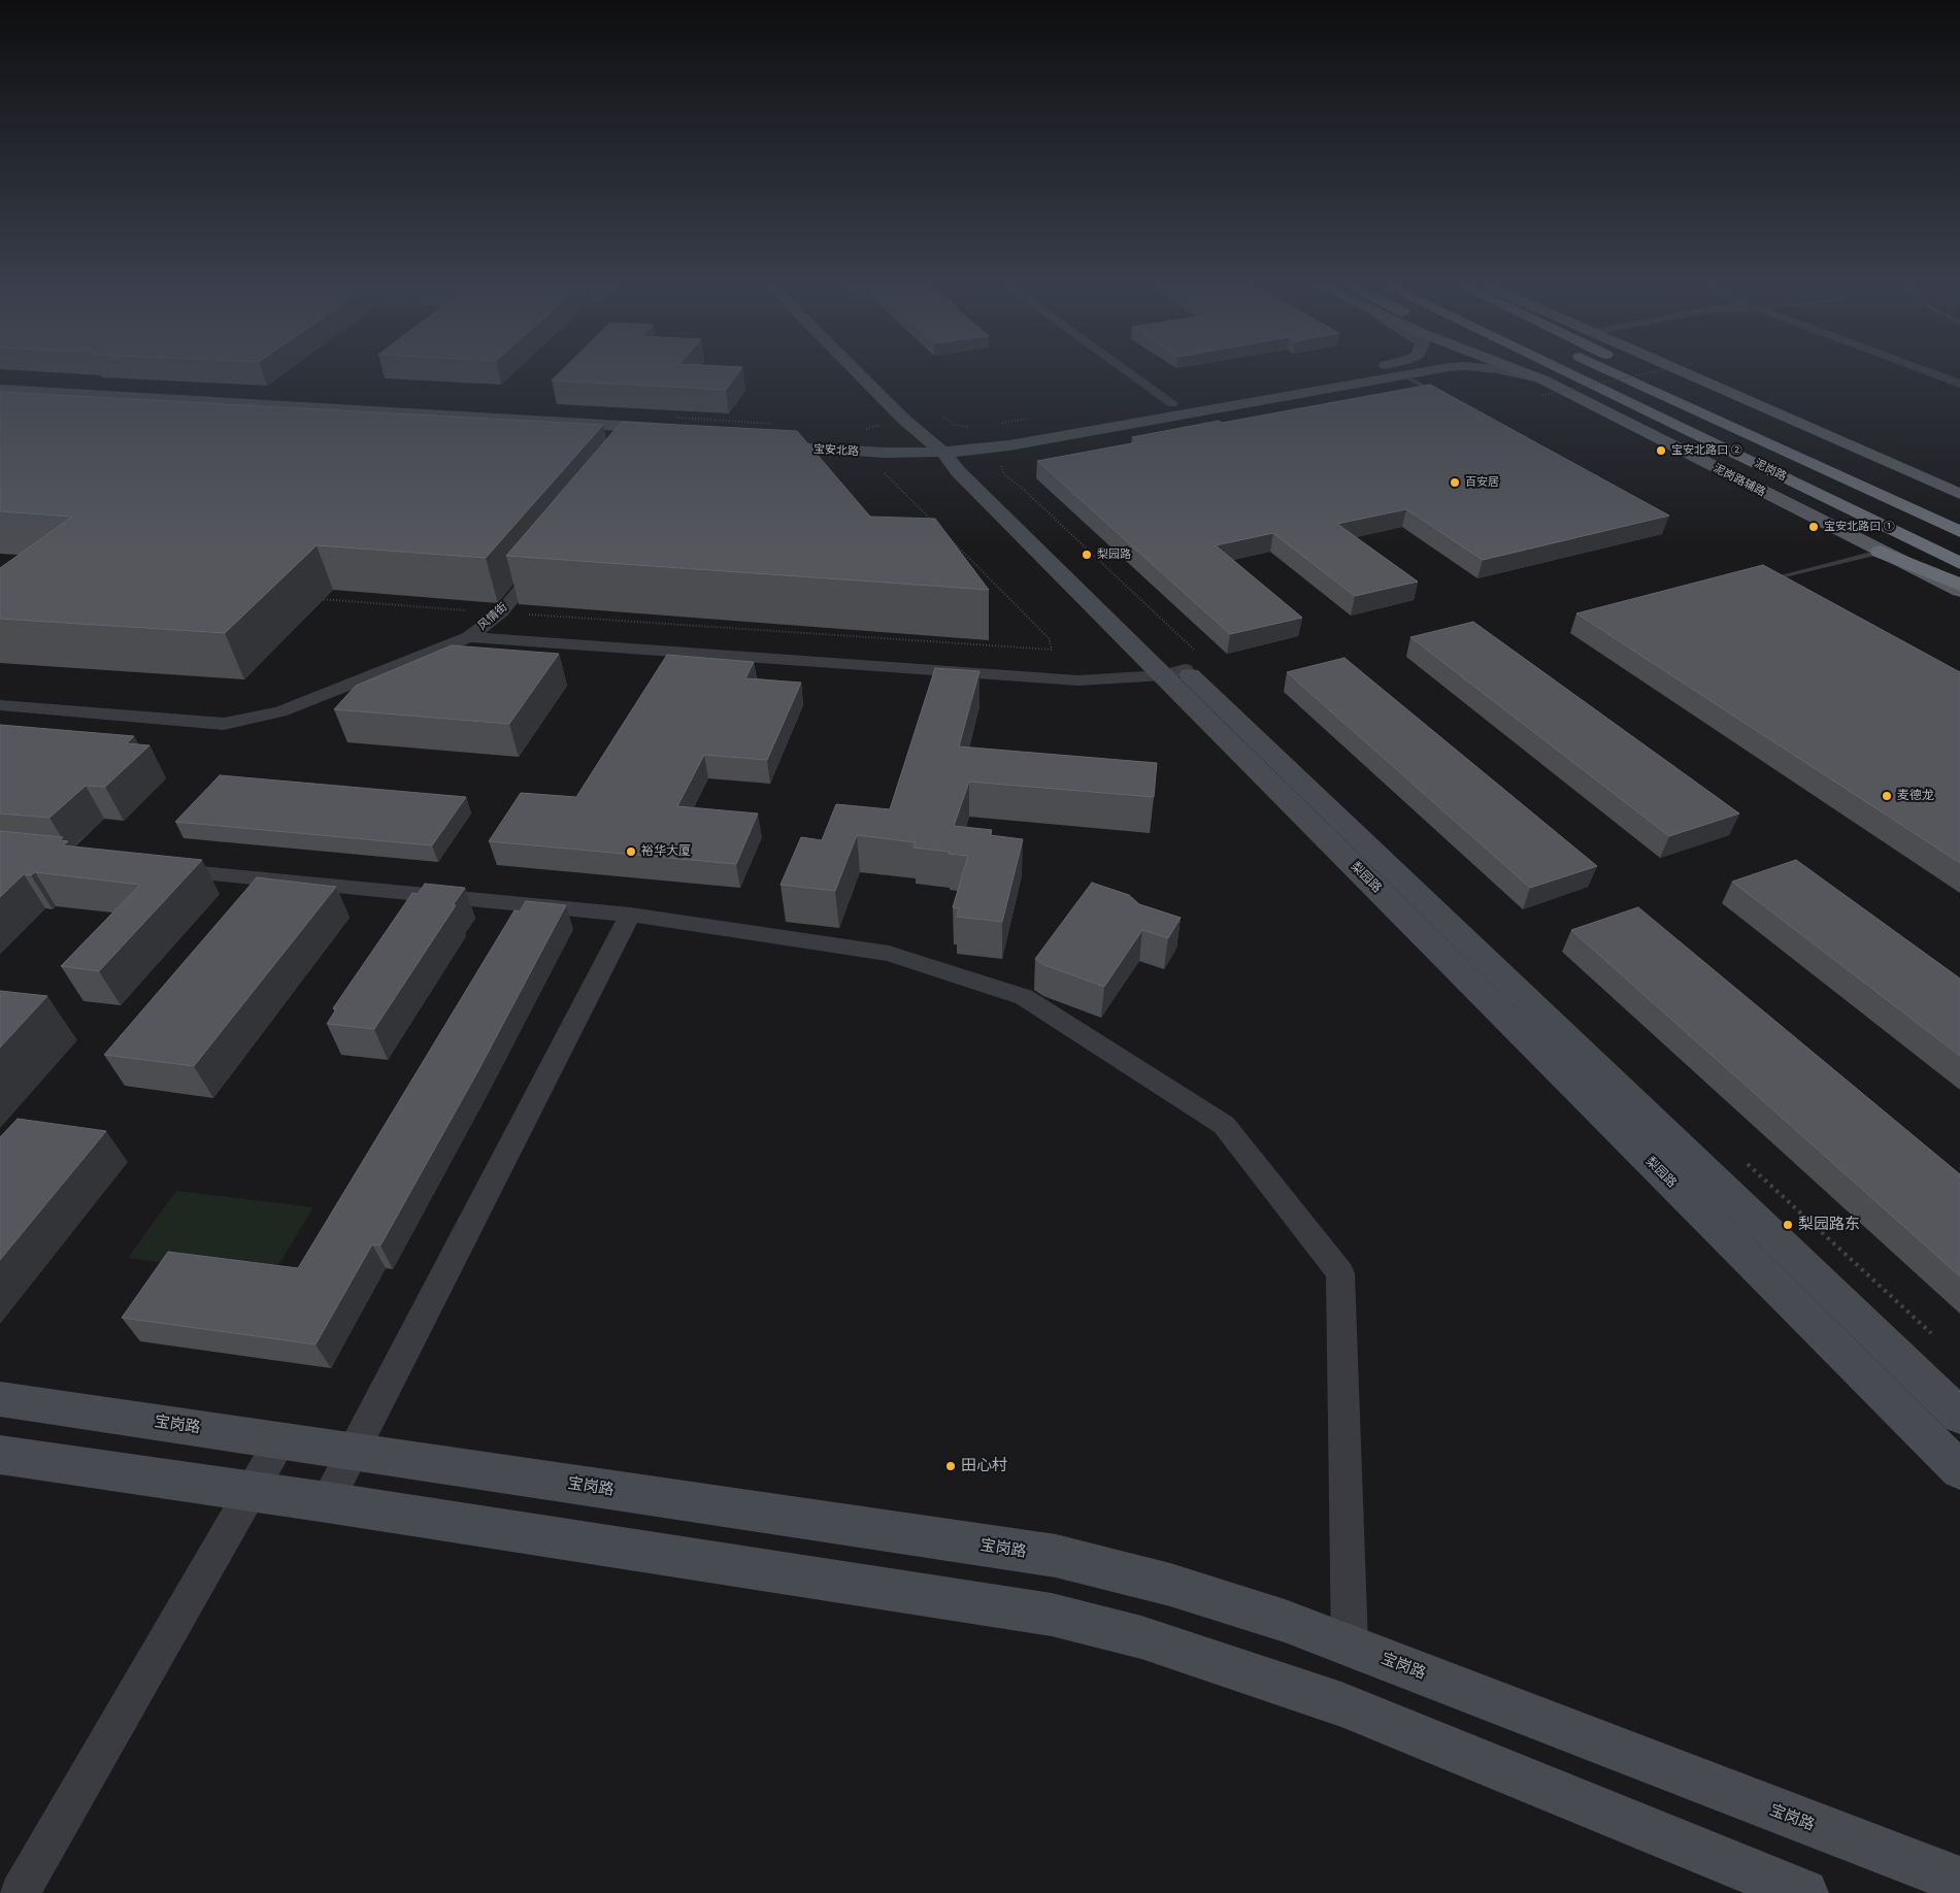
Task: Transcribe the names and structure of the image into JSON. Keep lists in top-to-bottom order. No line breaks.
{"streets":{"highway":["泥岗路"],"main road":["泥岗路辅路"],"street":["宝安北路","风情街","梨园路","宝岗路"]},"crossings":[["宝安北路","泥岗路辅路"],["宝安北路","梨园路"]],"places":["宝安北路口 ②","百安居","宝安北路口 ①","梨园路","麦德龙","裕华大厦","梨园路东","田心村"]}
